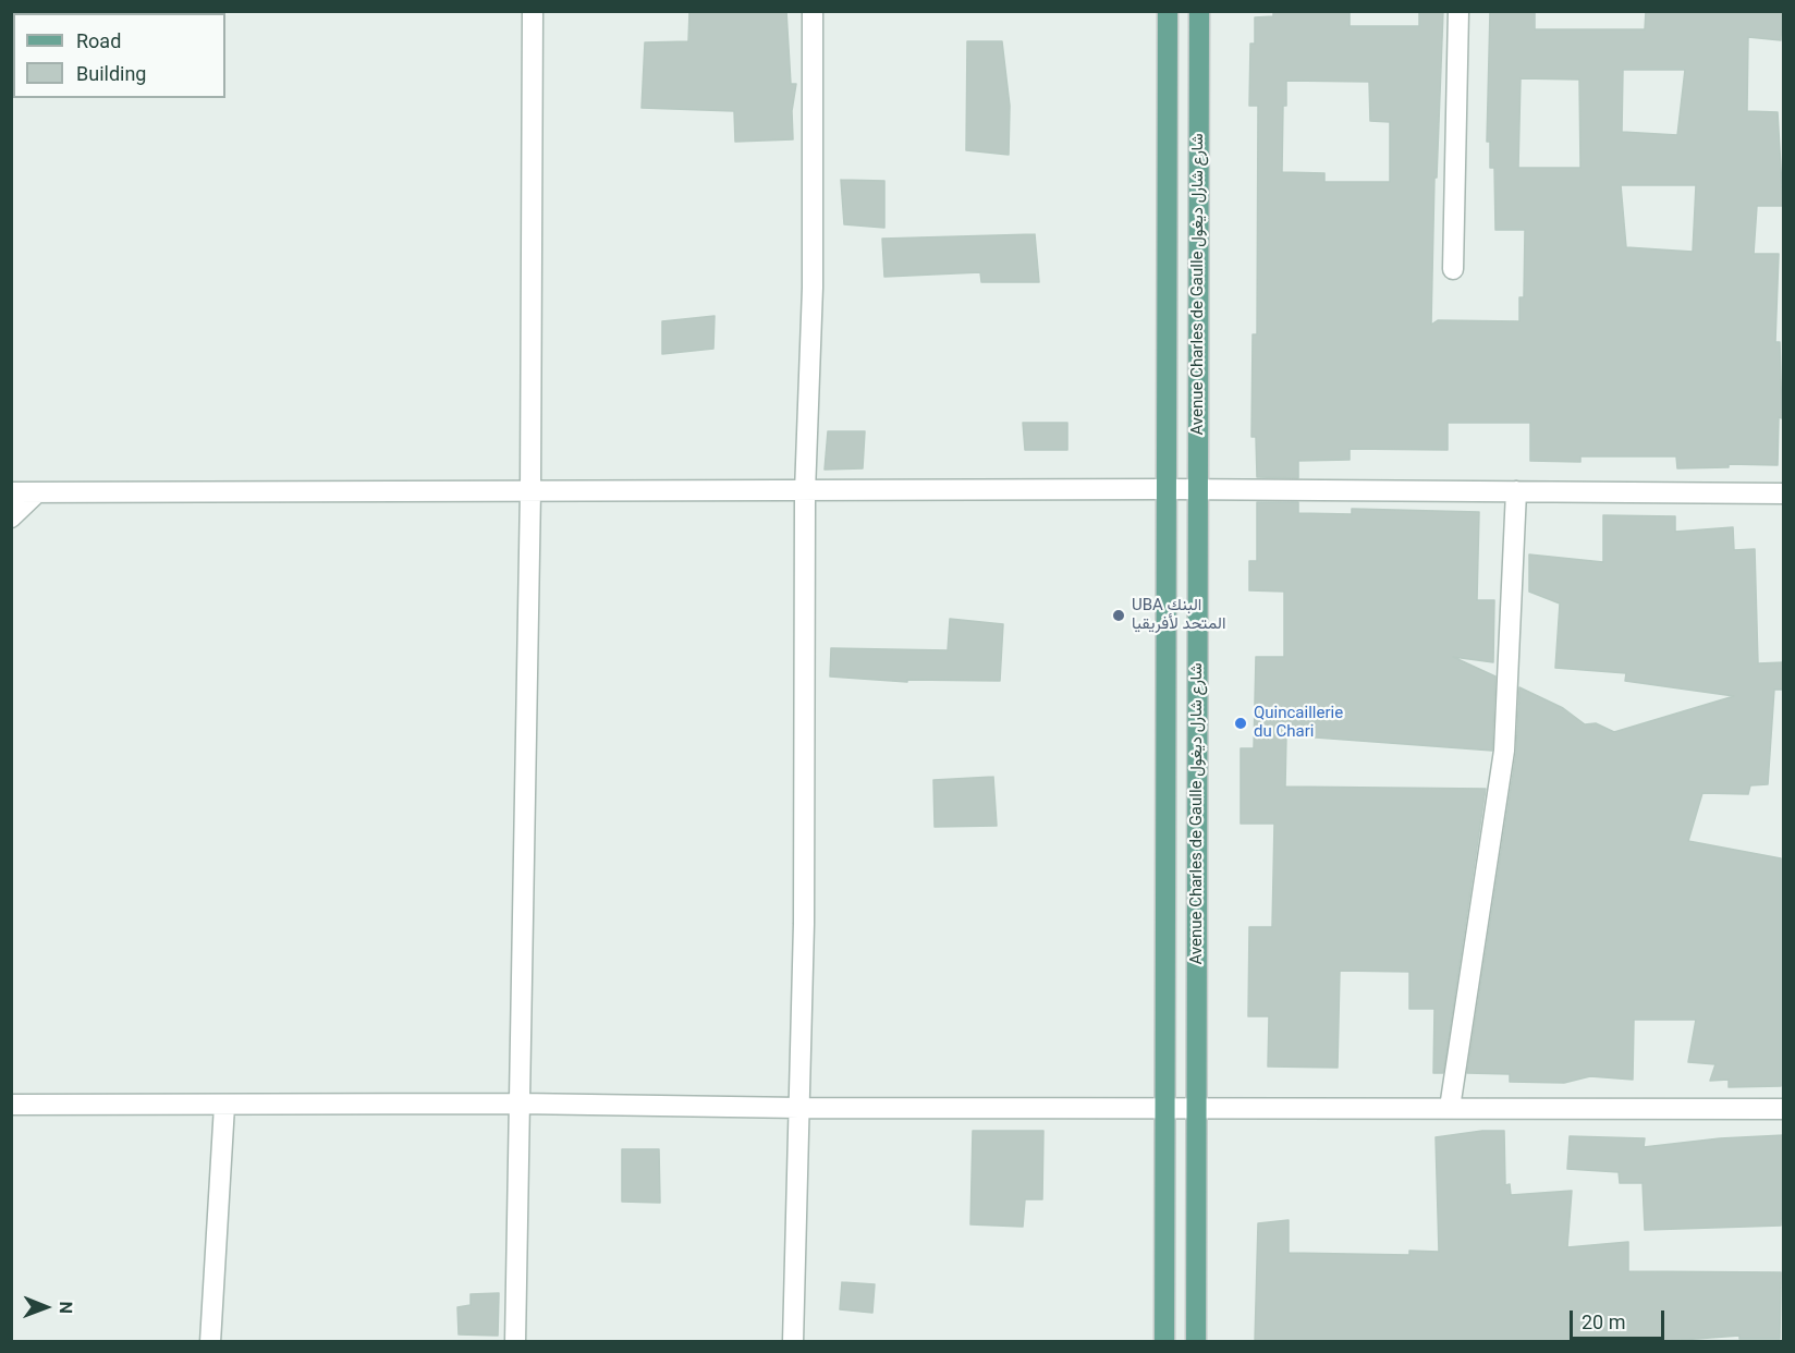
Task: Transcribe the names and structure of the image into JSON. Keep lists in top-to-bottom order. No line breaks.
{"streets":{"main road":["Avenue Charles de Gaulle شارع شارل ديغول"]},"places":["UBA البنك المتحد لأفريقيا","Quincaillerie du Chari"],"legend":["Road","Building"],"scale_bar":"20 m","north":"right"}
